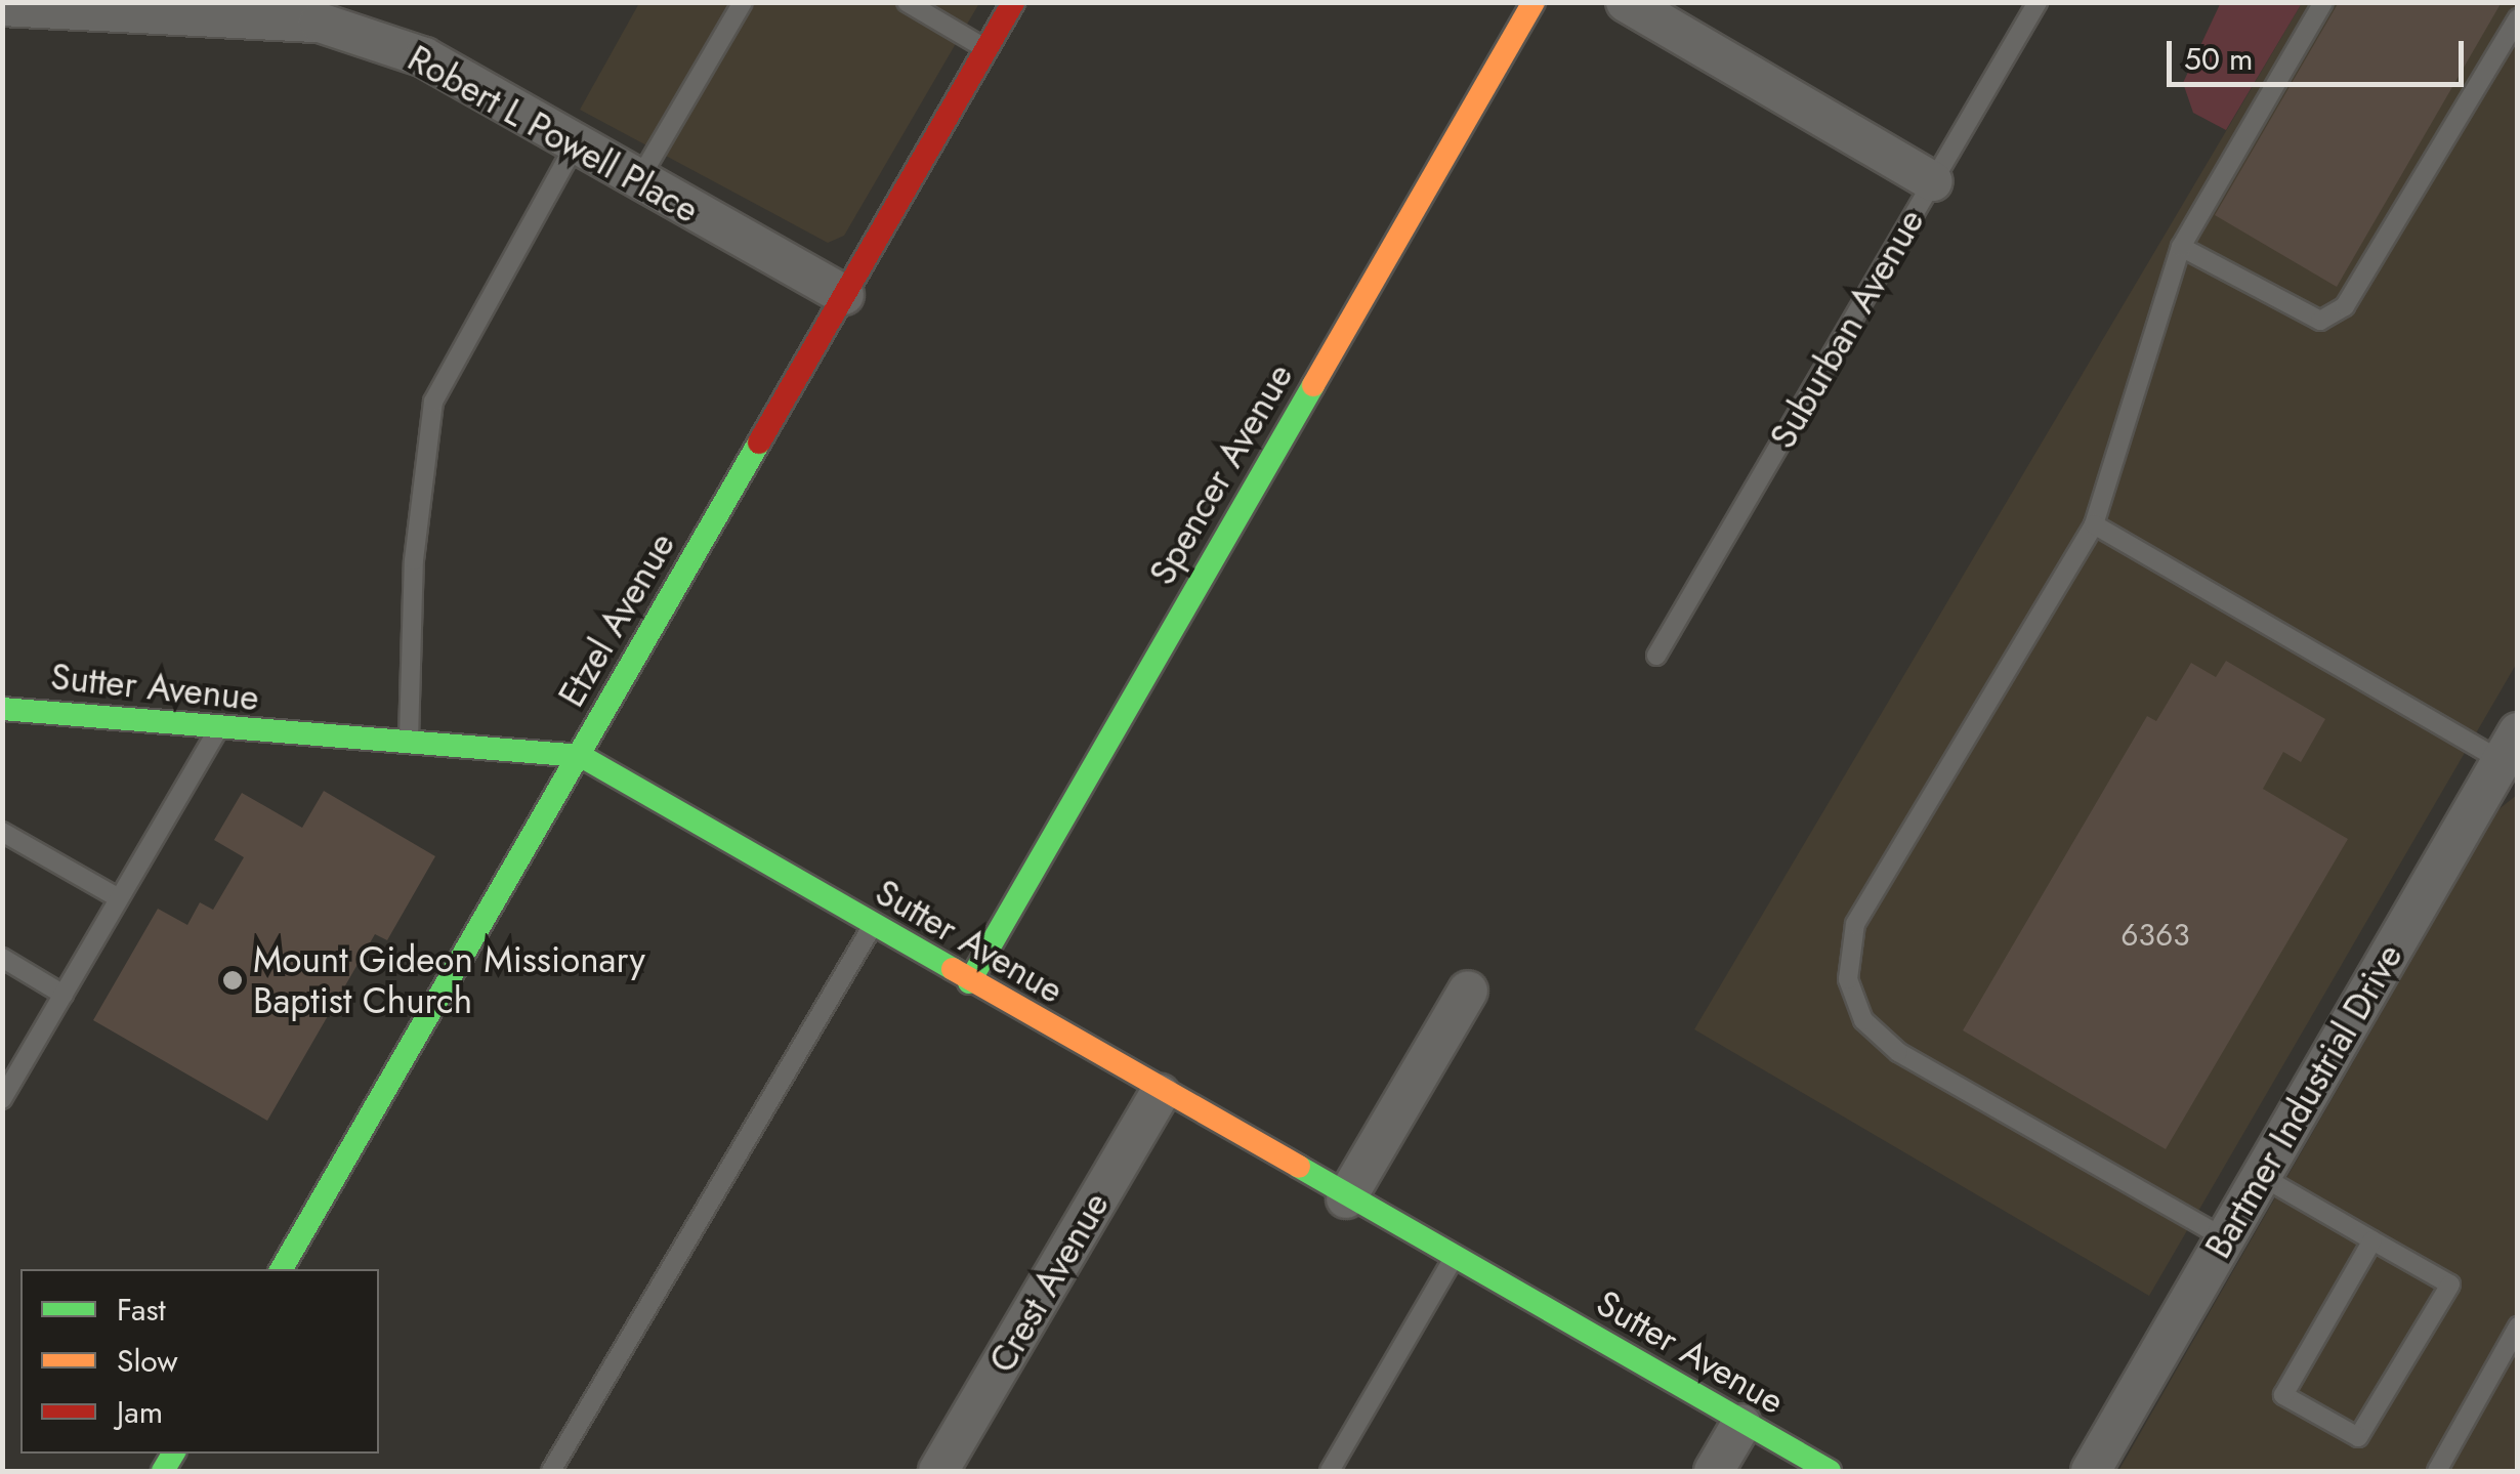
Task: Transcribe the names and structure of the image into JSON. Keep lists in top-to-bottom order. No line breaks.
{"streets":{"street":["Robert L Powell Place","Spencer Avenue","Etzel Avenue","Sutter Avenue","Bartmer Industrial Drive","Crest Avenue"],"lane":["Suburban Avenue"]},"crossings":[["Robert L Powell Place","Etzel Avenue"],["Spencer Avenue","Sutter Avenue"],["Etzel Avenue","Sutter Avenue"],["Sutter Avenue","Crest Avenue"]],"places":["Mount Gideon Missionary Baptist Church"],"house_numbers":["6363"],"legend":["Fast","Slow","Jam"],"scale_bar":"50 m"}
